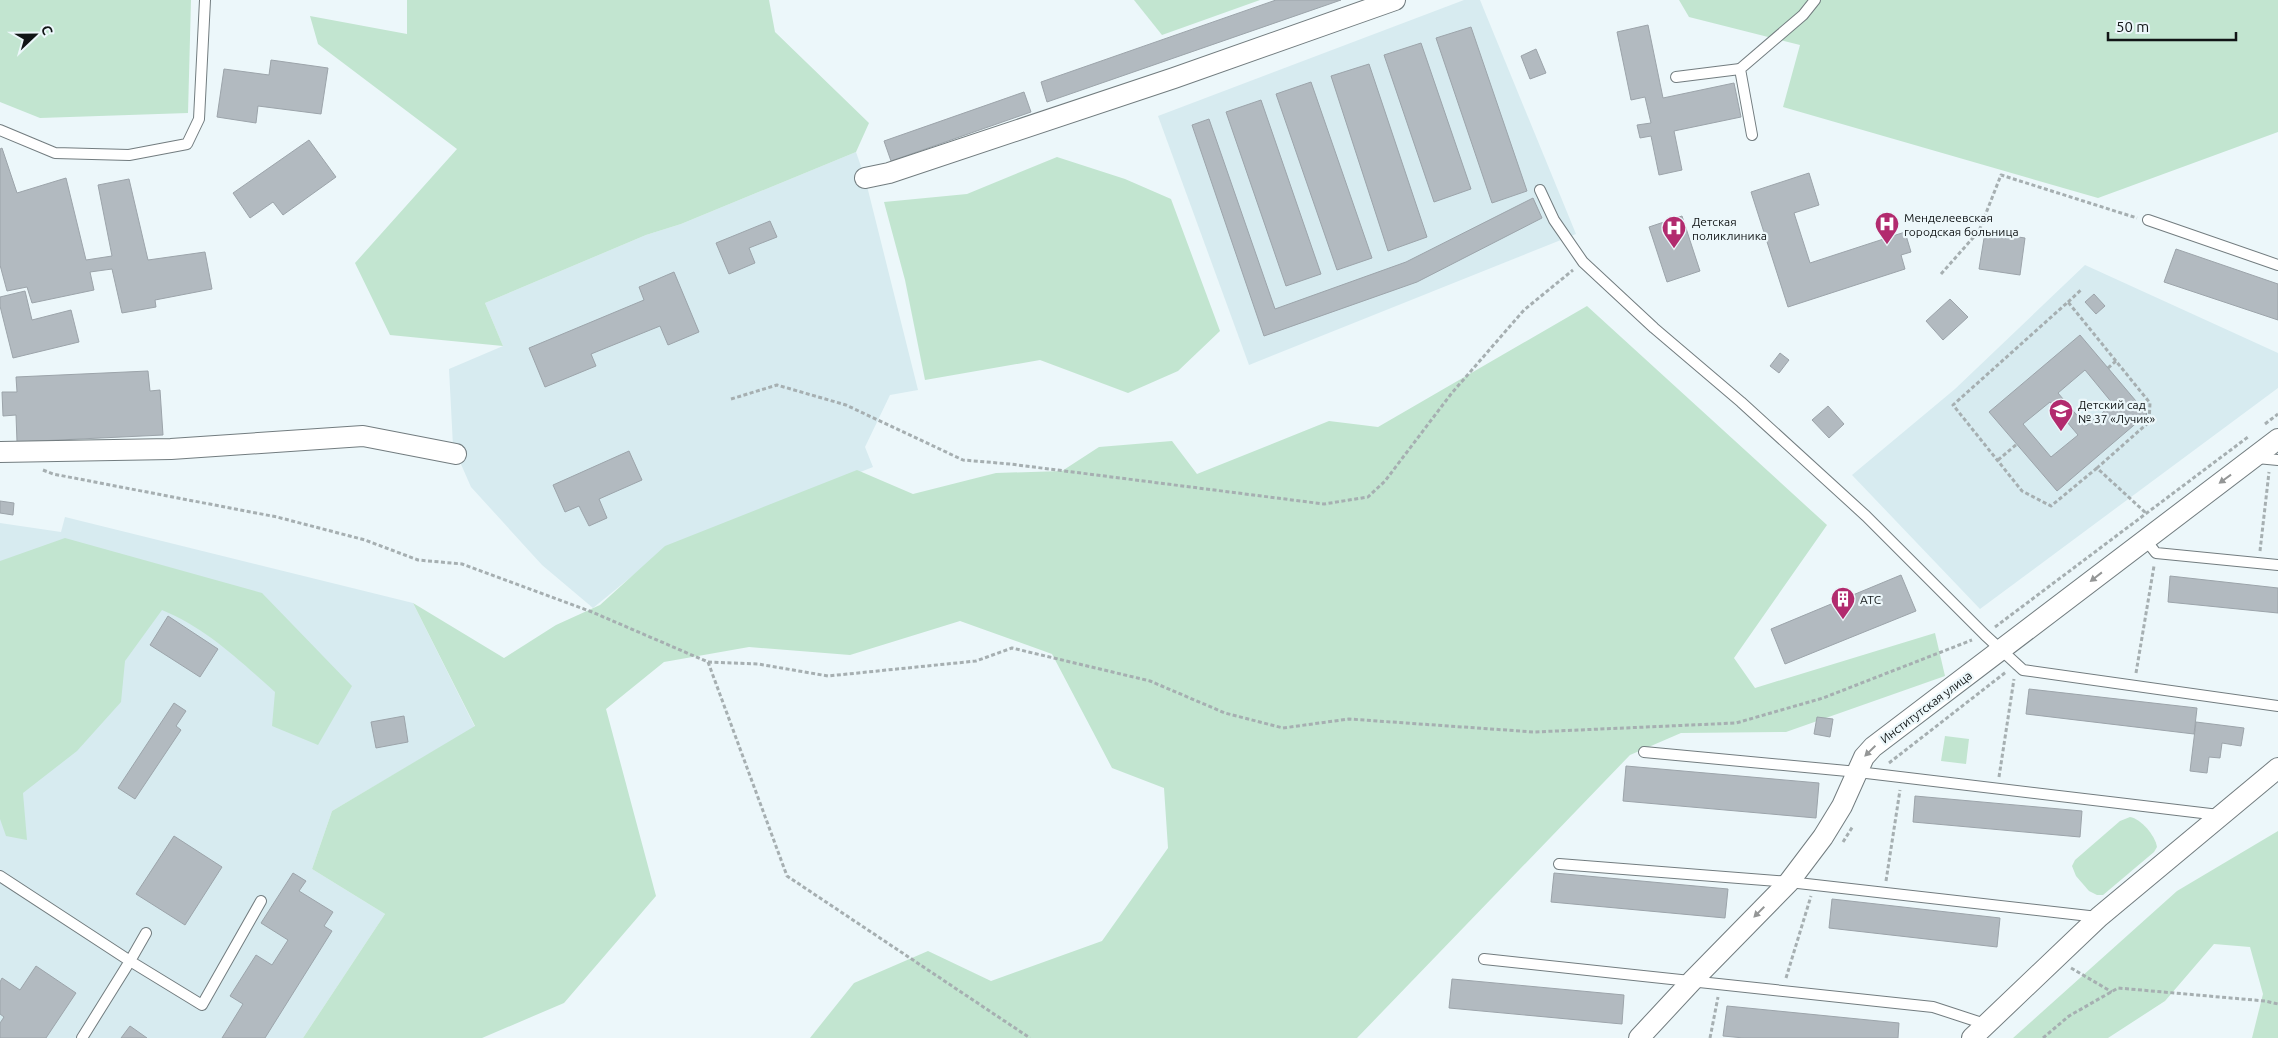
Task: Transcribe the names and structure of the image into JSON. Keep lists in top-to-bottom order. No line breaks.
{"streets":{"street":["Институтская улица"]},"one_way":["Институтская улица"],"places":{"hospital":["Менделеевская городская больница","Детская поликлиника"],"school or university":["Детский сад № 37 «Лучик»"],"building":["АТС"]},"scale_bar":"50 m","north":"right"}
